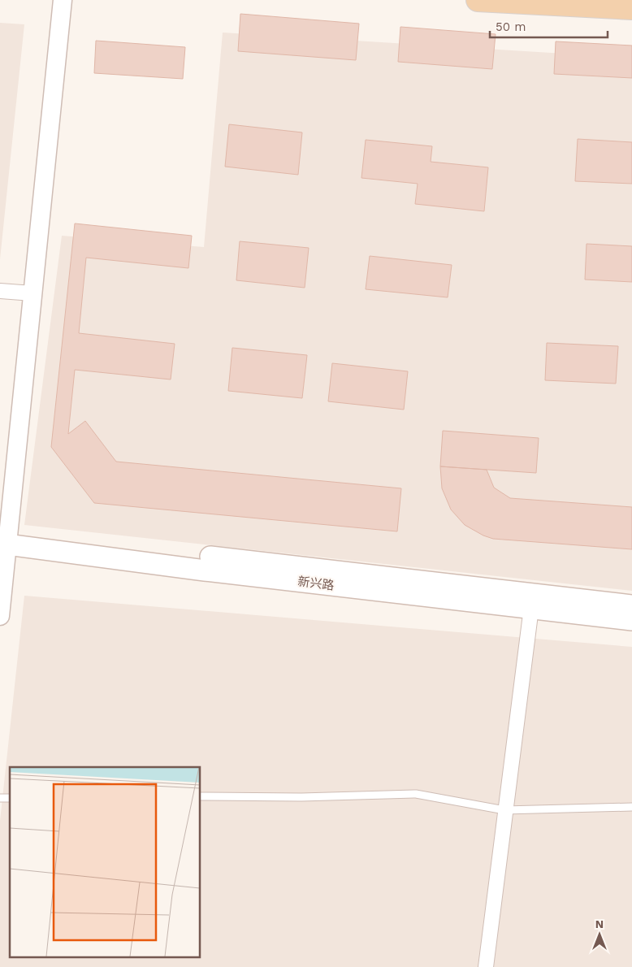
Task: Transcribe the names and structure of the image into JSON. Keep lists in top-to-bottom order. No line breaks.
{"streets":{"main road":["新兴路"]},"scale_bar":"50 m","north":"top"}
